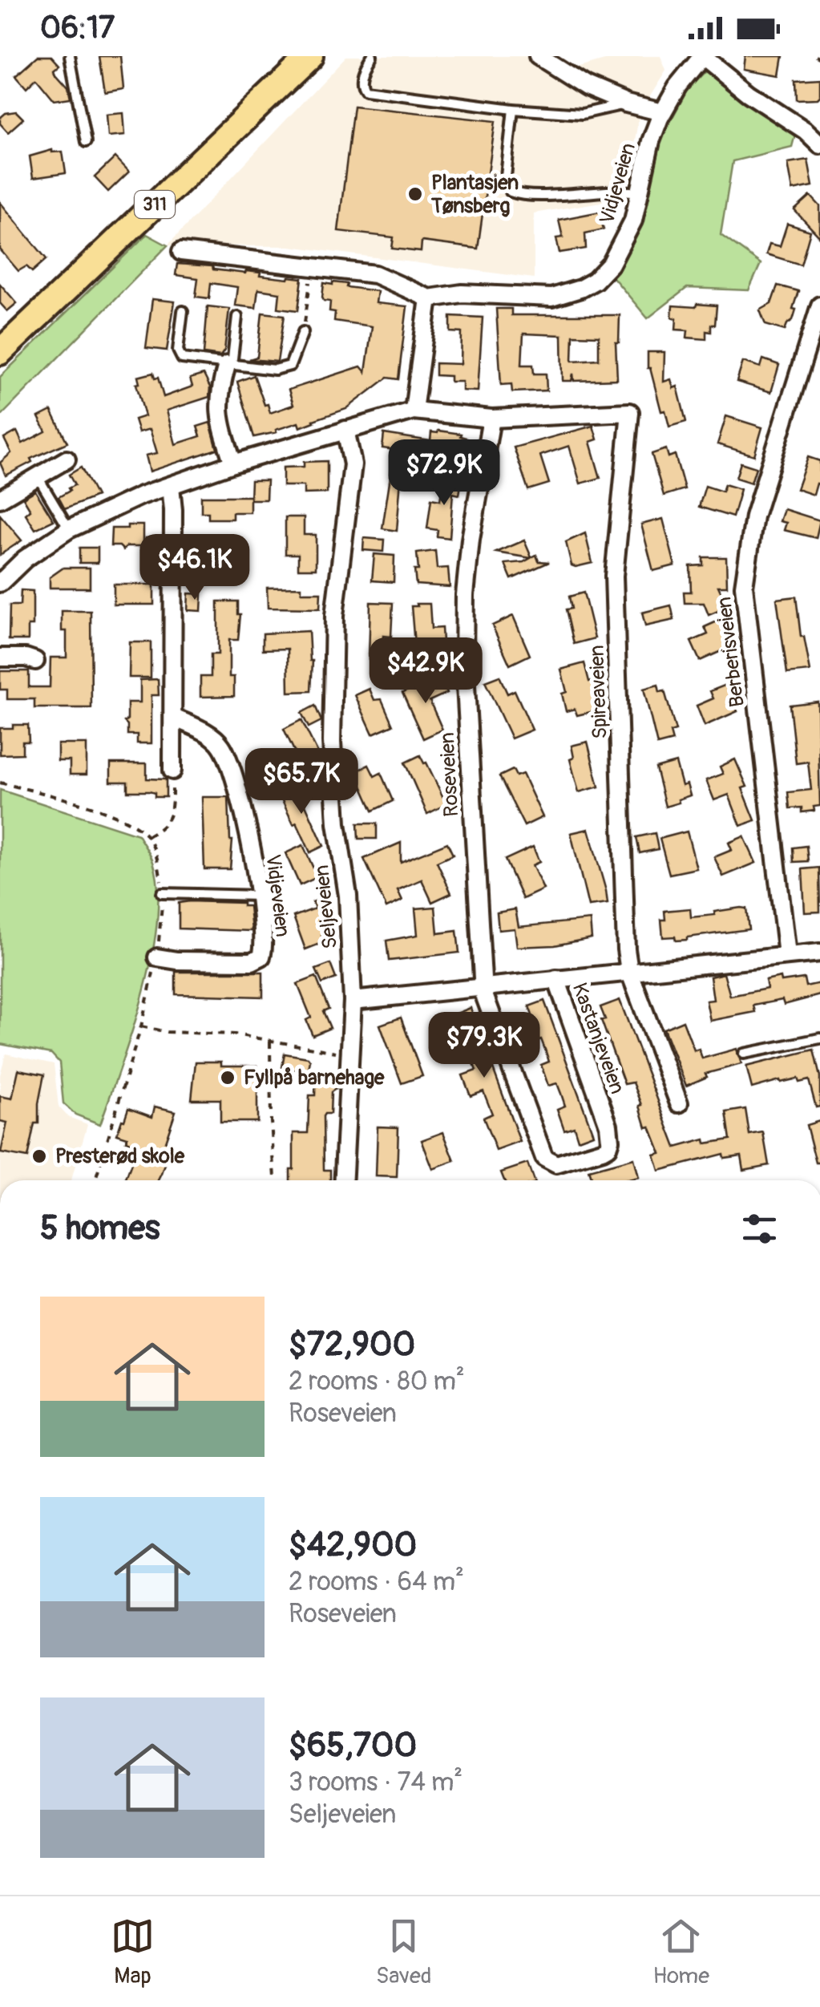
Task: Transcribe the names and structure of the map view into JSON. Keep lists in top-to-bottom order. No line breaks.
{"streets":{"main road":["311"],"street":["Vidjeveien","Berberisveien","Spireaveien","Roseveien","Seljeveien","Kastanjeveien"]},"crossings":[["Berberisveien","Kastanjeveien"],["Spireaveien","Roseveien"],["Spireaveien","Kastanjeveien"],["Roseveien","Kastanjeveien"],["Seljeveien","Kastanjeveien"]],"places":["Plantasjen Tønsberg","Fyllpå barnehage","Presterød skole"],"page":{"status":"06:17","price":["$72.9K","$46.1K","$42.9K","$65.7K","$79.3K"],"heading":"5 homes","list":[{"name":"$72,900","note":"2 rooms · 80 m² · Roseveien"},{"name":"$42,900","note":"2 rooms · 64 m² · Roseveien"},{"name":"$65,700","note":"3 rooms · 74 m² · Seljeveien"}],"tabs":["Map","Saved","Home"]}}
